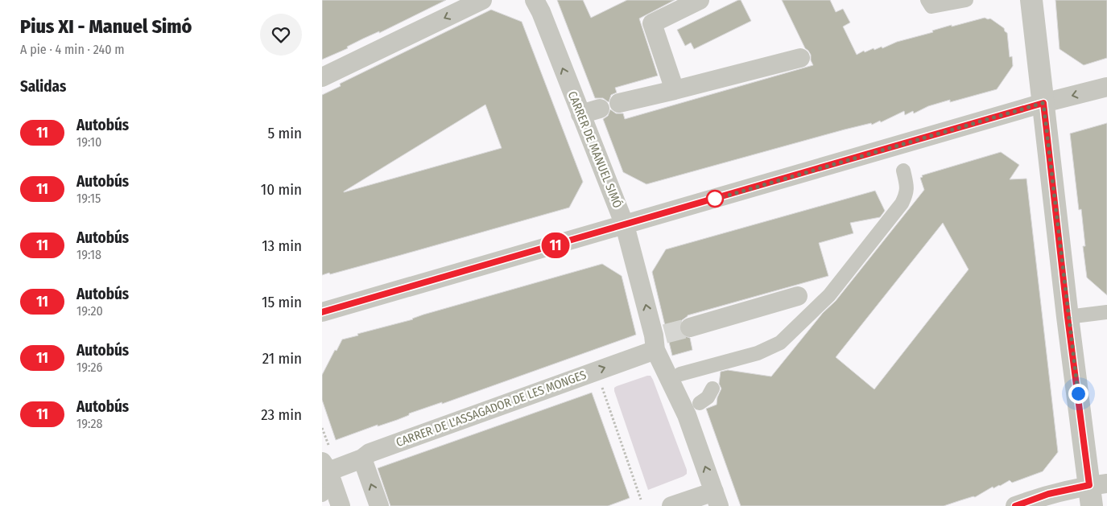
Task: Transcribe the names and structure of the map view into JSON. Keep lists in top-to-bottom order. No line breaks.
{"streets":{"street":["CARRER DE MANUEL SIMÓ","CARRER DE L'ASSAGADOR DE LES MONGES"]},"crossings":[["CARRER DE MANUEL SIMÓ","CARRER DE L'ASSAGADOR DE LES MONGES"]],"one_way":["CARRER DE MANUEL SIMÓ"],"lines":["bus line 11"],"page":{"heading":[["Pius XI - Manuel Simó","A pie · 4 min · 240 m"],"Salidas"],"on_map":"11","list":[{"mark":"11","name":"Autobús","note":"19:10","value":"5 min"},{"mark":"11","name":"Autobús","note":"19:15","value":"10 min"},{"mark":"11","name":"Autobús","note":"19:18","value":"13 min"},{"mark":"11","name":"Autobús","note":"19:20","value":"15 min"},{"mark":"11","name":"Autobús","note":"19:26","value":"21 min"},{"mark":"11","name":"Autobús","note":"19:28","value":"23 min"}]}}
